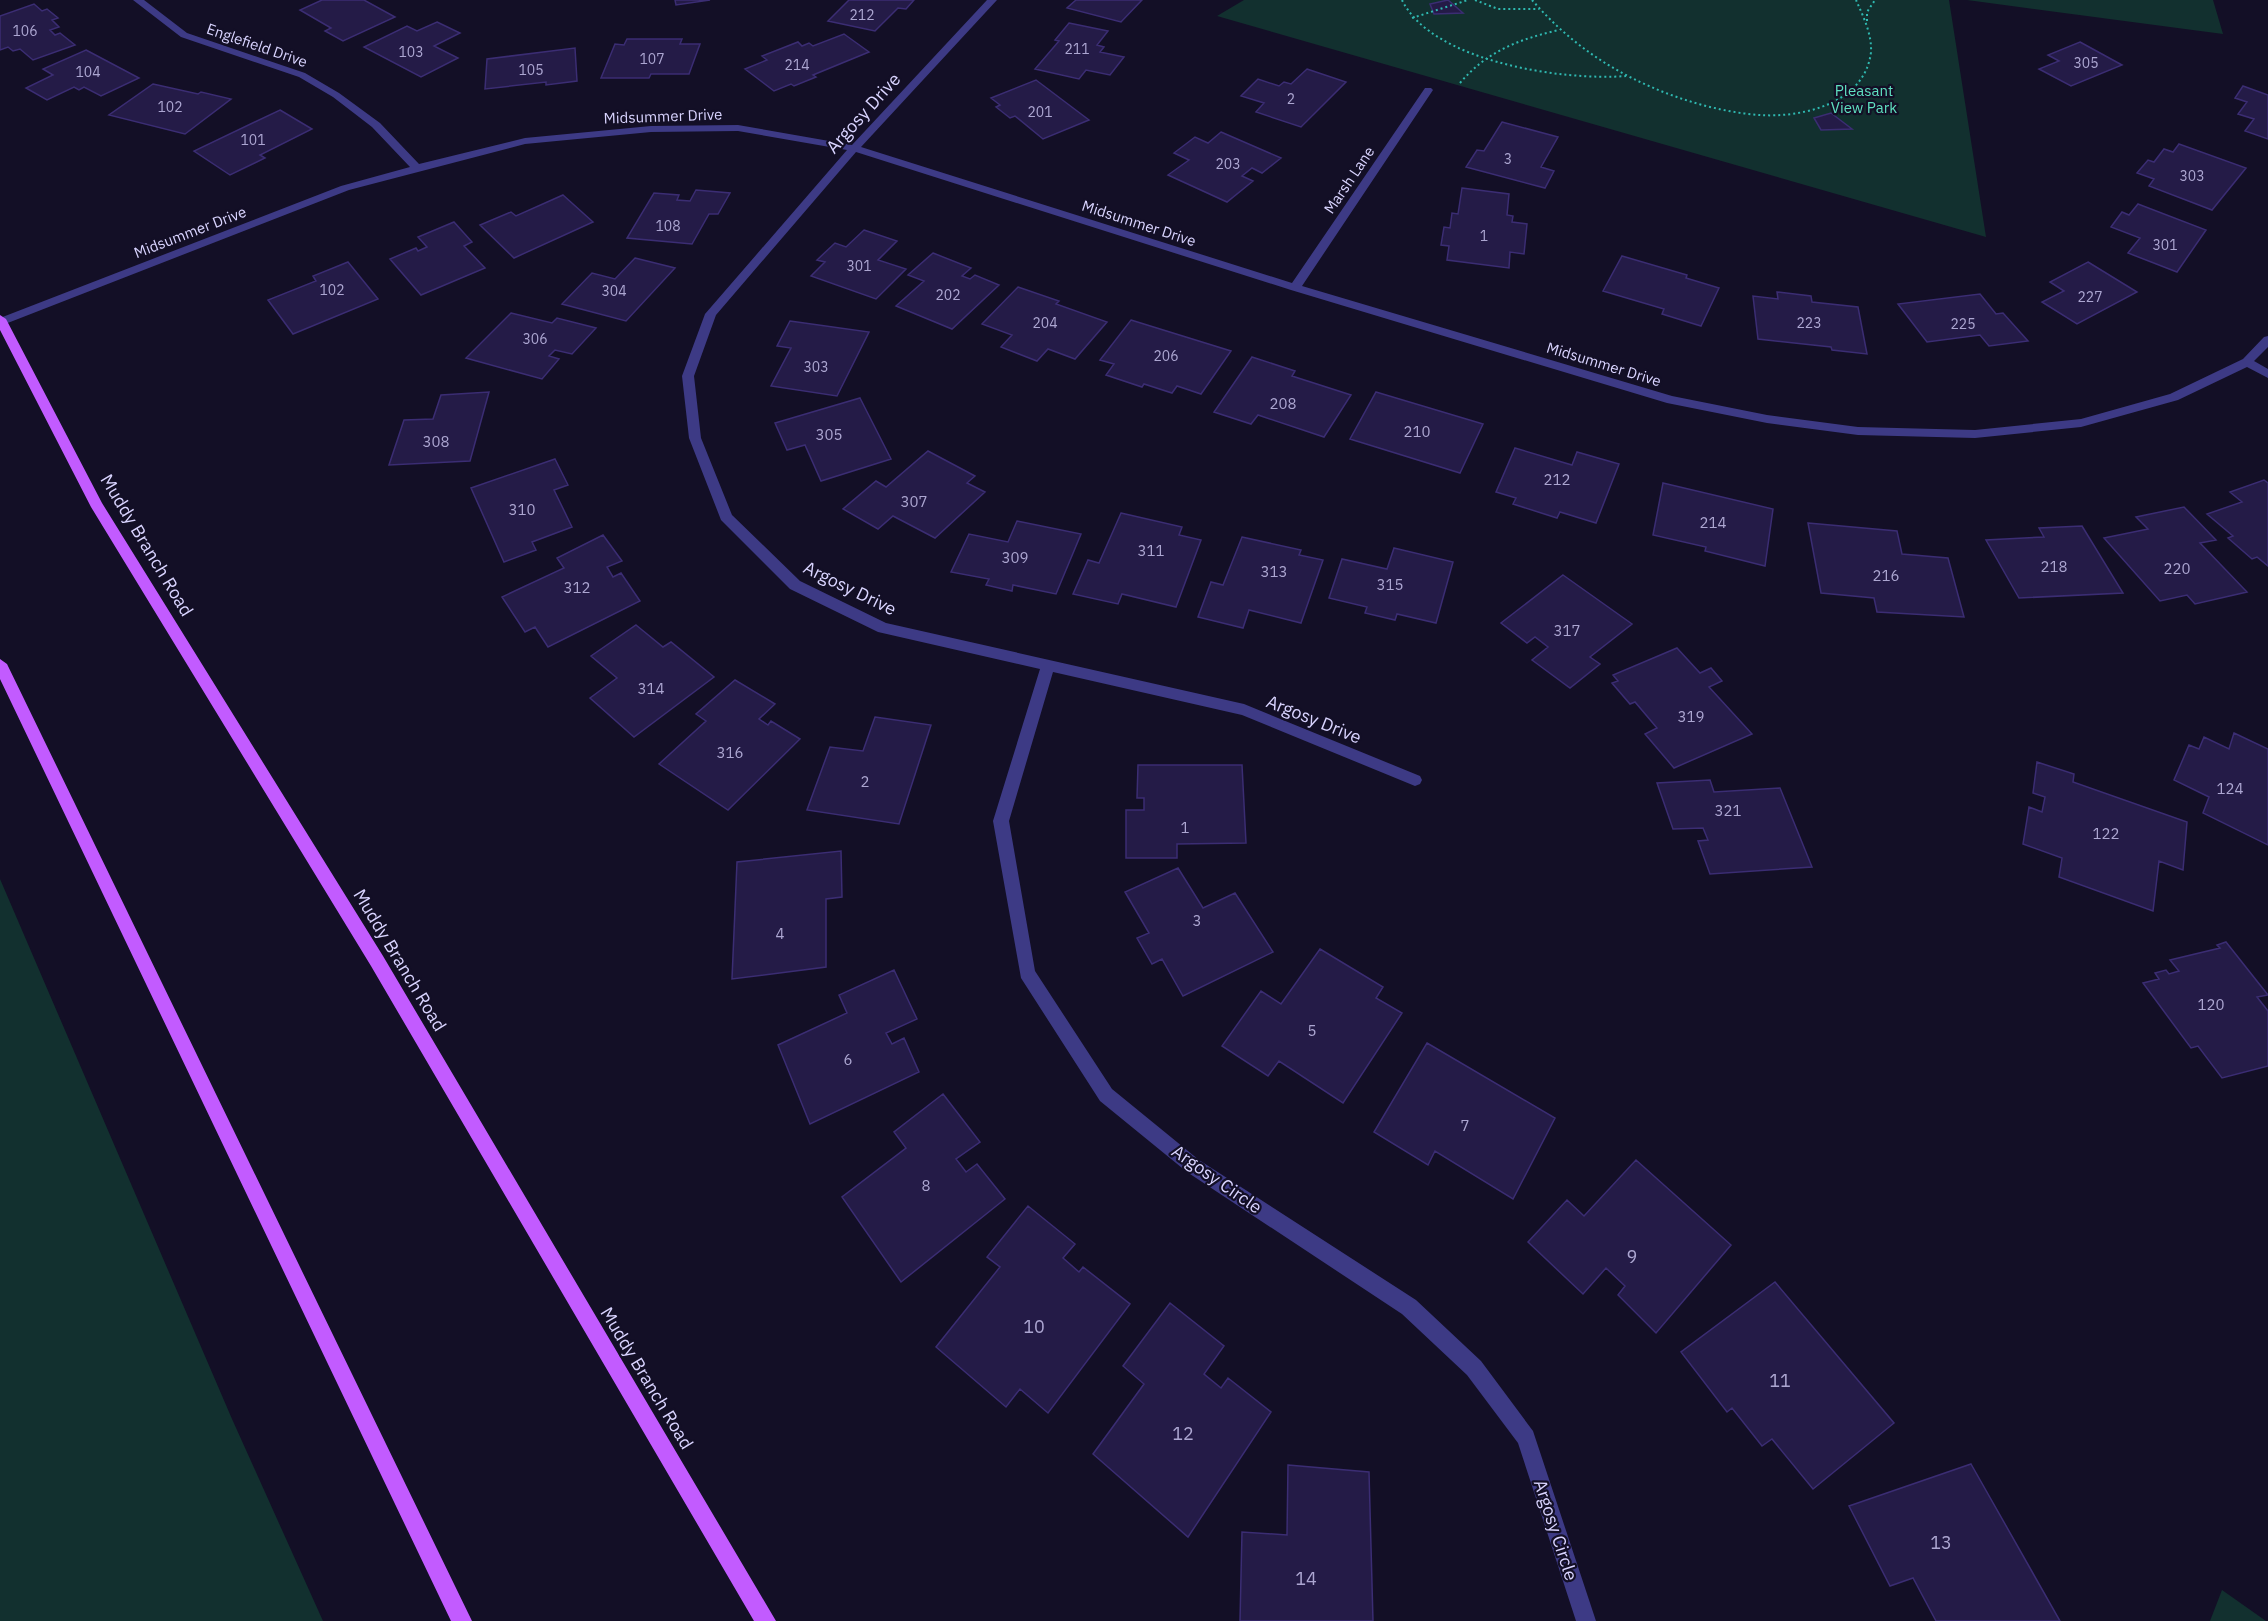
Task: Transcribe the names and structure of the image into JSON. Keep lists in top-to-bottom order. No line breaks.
{"streets":{"main road":["Muddy Branch Road"],"street":["Englefield Drive","Argosy Drive","Midsummer Drive","Marsh Lane","Argosy Circle"]},"crossings":[["Englefield Drive","Midsummer Drive"],["Argosy Drive","Midsummer Drive"],["Argosy Drive","Argosy Circle"],["Midsummer Drive","Marsh Lane"],["Midsummer Drive","Muddy Branch Road"]],"parks":["Pleasant View Park"],"house_numbers":["212","106","211","103","107","305","214","105","104","2","102","201","101","3","203","303","108","1","301","301","102","304","202","227","204","223","225","306","206","303","208","210","305","308","212","307","310","214","311","309","218","220","313","216","315","312","317","314","319","316","2","124","321","1","122","3","4","120","5","6","7","8","9","10","11","12","13","14"]}
